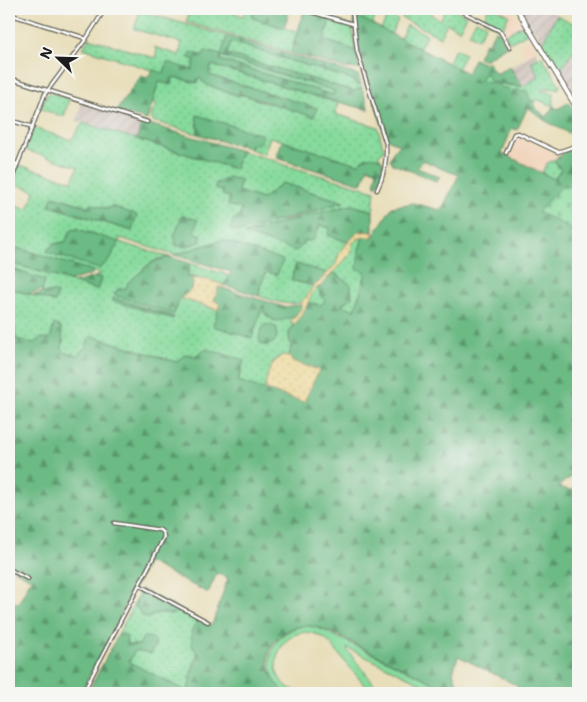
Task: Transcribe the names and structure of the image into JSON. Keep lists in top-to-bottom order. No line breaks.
{"north":"top left"}
